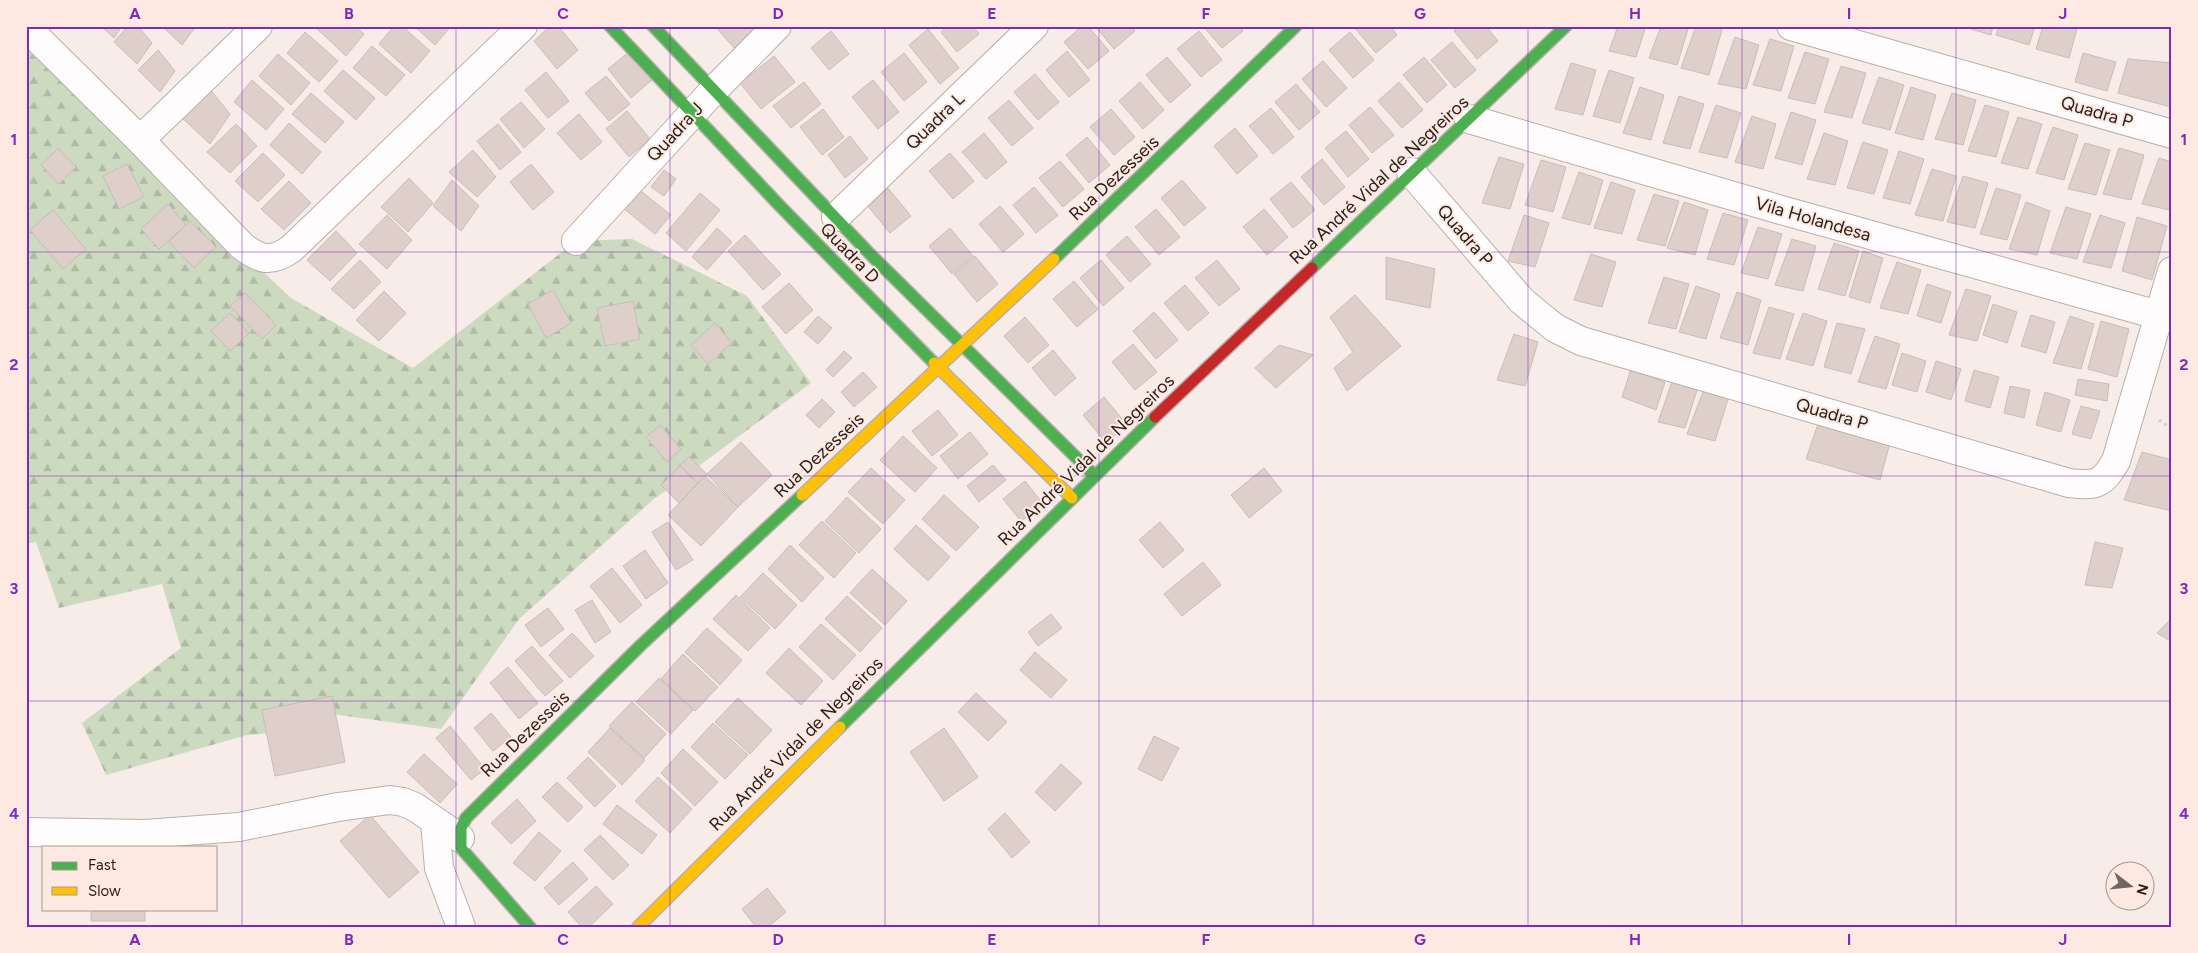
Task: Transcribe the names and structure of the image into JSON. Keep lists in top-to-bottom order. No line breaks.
{"streets":{"street":["Quadra P","Quadra L","Quadra J","Rua Dezesseis","Rua André Vidal de Negreiros","Vila Holandesa","Quadra D"]},"crossings":[["Quadra P","Rua André Vidal de Negreiros"],["Quadra P","Vila Holandesa"],["Quadra L","Quadra D"],["Quadra J","Quadra D"],["Rua Dezesseis","Quadra D"],["Rua André Vidal de Negreiros","Vila Holandesa"],["Rua André Vidal de Negreiros","Quadra D"]],"legend":["Fast","Slow"],"north":"right","grid":{"columns":["A","B","C","D","E","F","G","H","I","J"],"rows":["1","2","3","4"]}}
